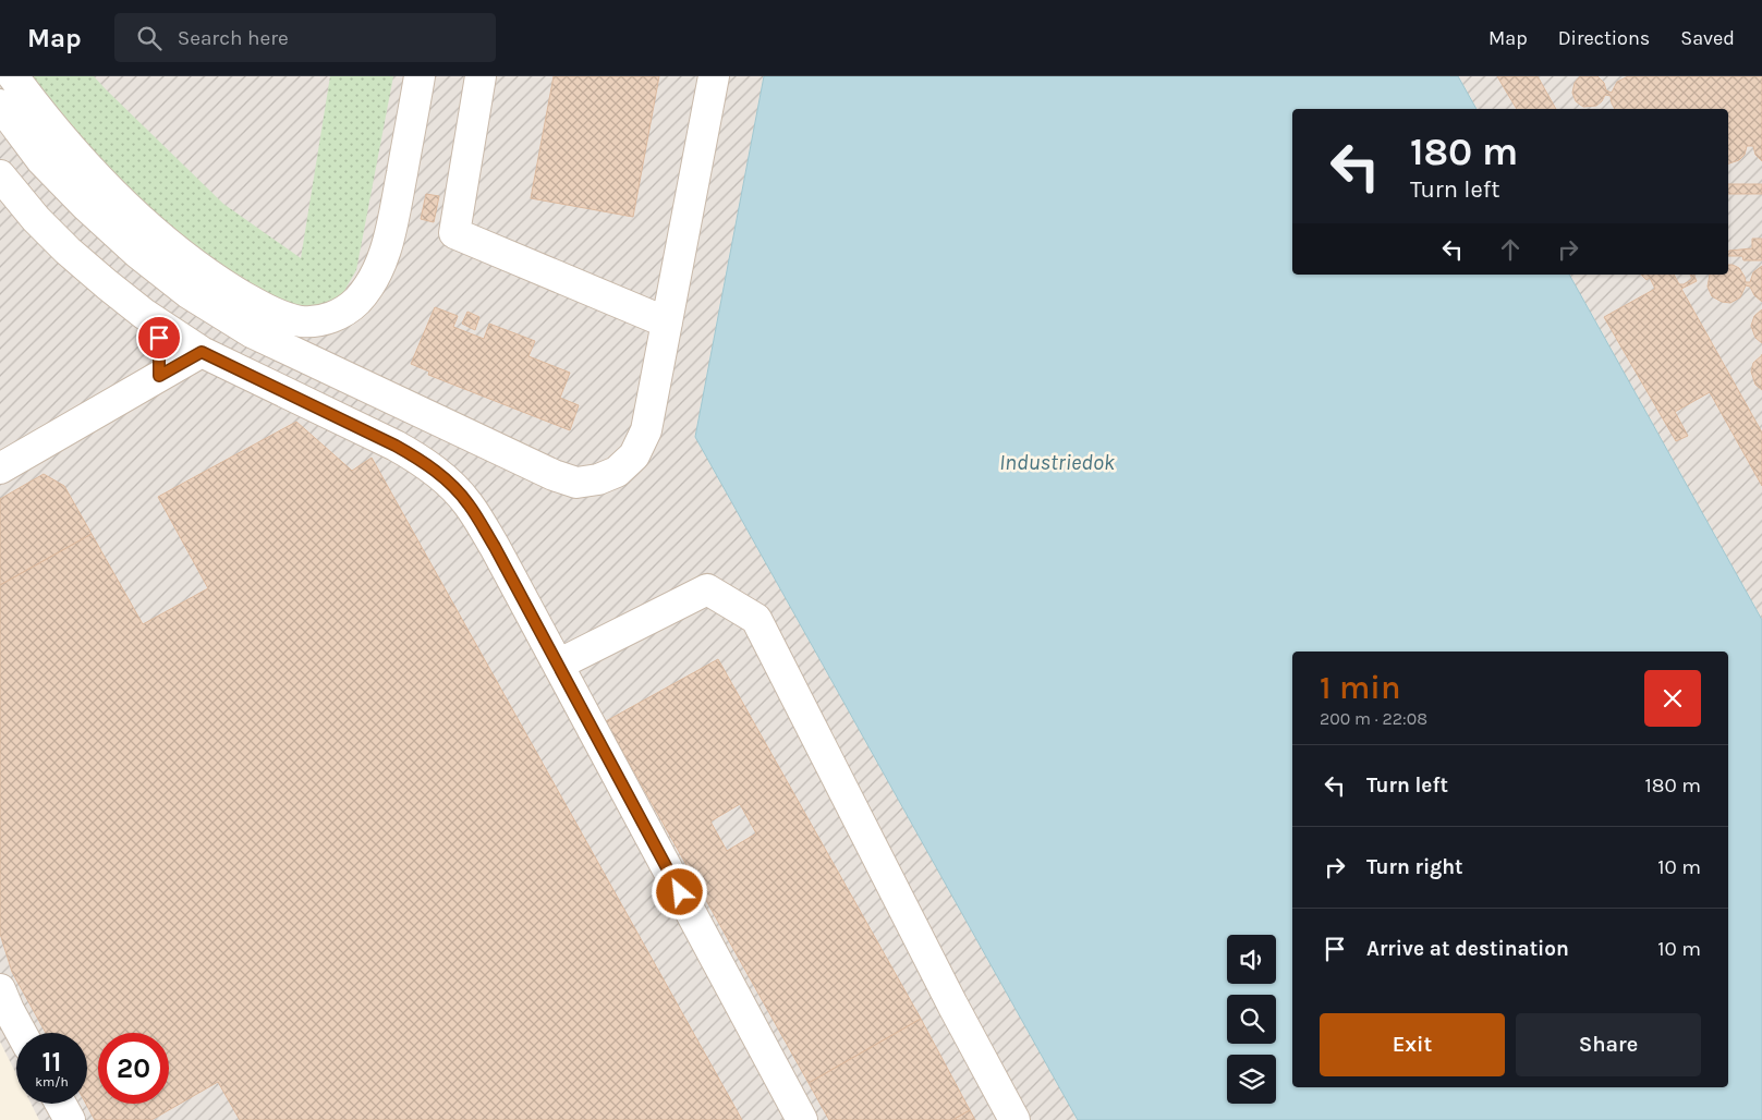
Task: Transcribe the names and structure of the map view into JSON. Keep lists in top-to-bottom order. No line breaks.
{"water":["Industriedok"],"page":{"header":"Map","search":"Search here","nav":["Map","Directions","Saved"],"turn":["180 m","Turn left"],"heading":["1 min","200 m · 22:08"],"list":[{"name":"Turn left","value":"180 m"},{"name":"Turn right","value":"10 m"},{"name":"Arrive at destination","value":"10 m"}],"buttons":["Exit","Share"],"speed":"11 km/h","limit":"20"}}
